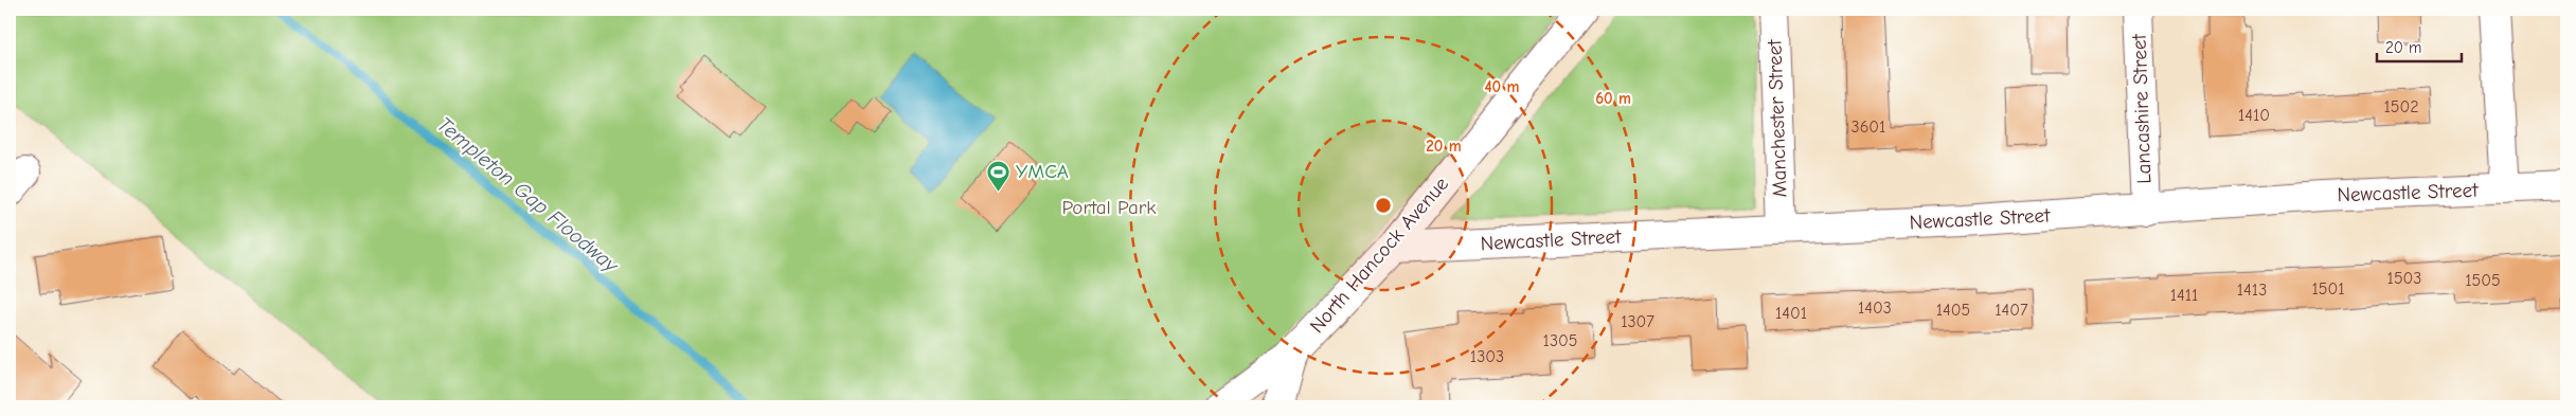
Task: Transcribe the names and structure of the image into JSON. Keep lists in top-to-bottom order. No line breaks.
{"streets":{"street":["Lancashire Street","Manchester Street","Newcastle Street","North Hancock Avenue"]},"crossings":[["Lancashire Street","Newcastle Street"],["Manchester Street","Newcastle Street"],["Newcastle Street","North Hancock Avenue"]],"water":["Templeton Gap Floodway"],"parks":["Portal Park"],"places":{"sports":["YMCA"]},"house_numbers":["1502","1410","3601","1503","1505","1501","1413","1411","1403","1405","1407","1401","1307","1305","1303"],"scale_bar":"20 m","rings":["40 m","60 m","20 m"]}
